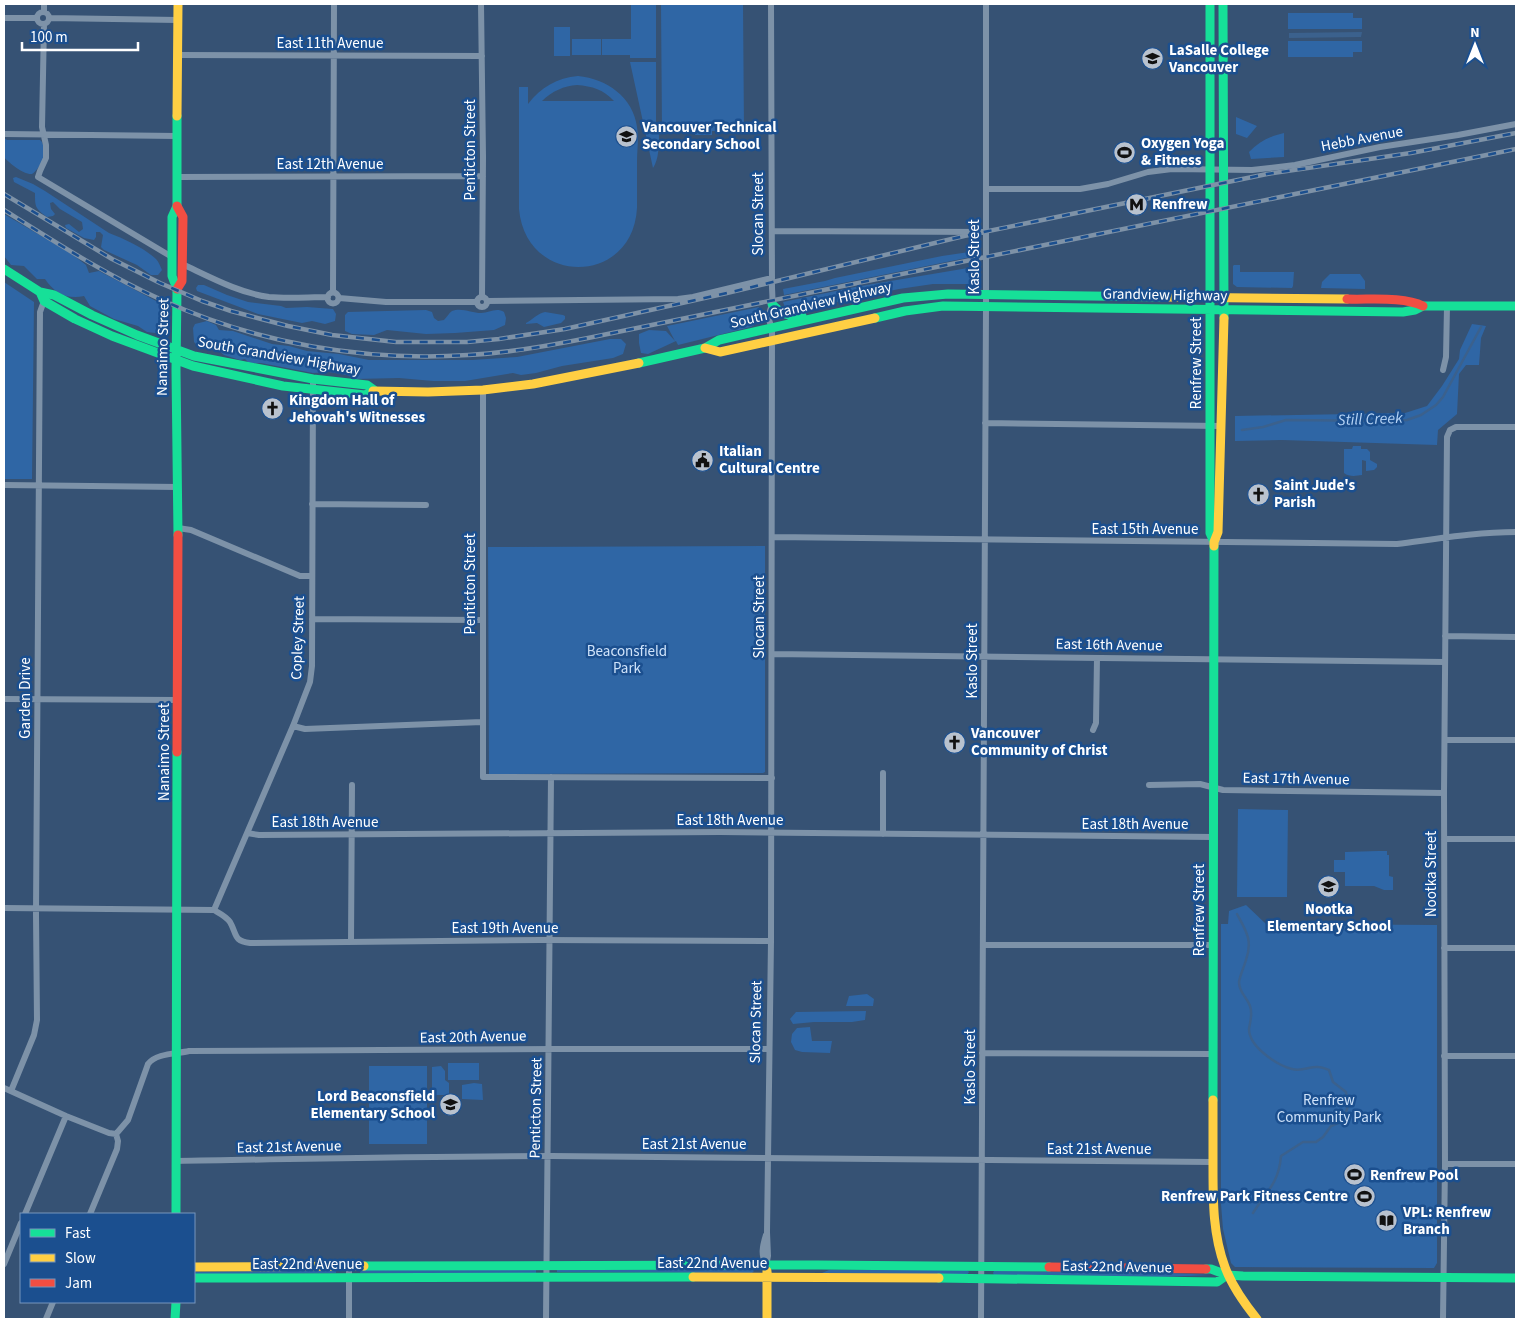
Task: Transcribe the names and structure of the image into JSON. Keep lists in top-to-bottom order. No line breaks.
{"streets":{"street":["East 11th Avenue","Hebb Avenue","Penticton Street","East 12th Avenue","Slocan Street","Kaslo Street","Grandview Highway","South Grandview Highway","Nanaimo Street","Renfrew Street","East 15th Avenue","Copley Street","East 16th Avenue","Garden Drive","East 17th Avenue","East 18th Avenue","Nootka Street","East 19th Avenue","East 20th Avenue","East 21st Avenue","East 22nd Avenue"]},"crossings":[["East 11th Avenue","Penticton Street"],["East 11th Avenue","Nanaimo Street"],["Hebb Avenue","Renfrew Street"],["Penticton Street","East 12th Avenue"],["Penticton Street","South Grandview Highway"],["Penticton Street","East 18th Avenue"],["Penticton Street","East 19th Avenue"],["Penticton Street","East 20th Avenue"],["Penticton Street","East 21st Avenue"],["Penticton Street","East 22nd Avenue"],["East 12th Avenue","Nanaimo Street"],["Slocan Street","South Grandview Highway"],["Slocan Street","East 15th Avenue"],["Slocan Street","East 16th Avenue"],["Slocan Street","East 18th Avenue"],["Slocan Street","East 19th Avenue"],["Slocan Street","East 20th Avenue"],["Slocan Street","East 21st Avenue"],["Slocan Street","East 22nd Avenue"],["Kaslo Street","Grandview Highway"],["Kaslo Street","East 15th Avenue"],["Kaslo Street","East 16th Avenue"],["Kaslo Street","East 18th Avenue"],["Kaslo Street","East 21st Avenue"],["Kaslo Street","East 22nd Avenue"],["Grandview Highway","South Grandview Highway"],["Grandview Highway","Renfrew Street"],["South Grandview Highway","Nanaimo Street"],["South Grandview Highway","Copley Street"],["South Grandview Highway","Garden Drive"],["Nanaimo Street","East 20th Avenue"],["Nanaimo Street","East 21st Avenue"],["Renfrew Street","East 15th Avenue"],["Renfrew Street","East 16th Avenue"],["Renfrew Street","East 17th Avenue"],["Renfrew Street","East 18th Avenue"],["Renfrew Street","East 21st Avenue"],["Renfrew Street","East 22nd Avenue"],["East 15th Avenue","Nootka Street"],["Copley Street","East 18th Avenue"],["Copley Street","East 19th Avenue"],["East 16th Avenue","Nootka Street"],["East 17th Avenue","Nootka Street"],["Nootka Street","East 22nd Avenue"]],"water":["Still Creek"],"parks":["Beaconsfield Park","Renfrew Community Park"],"places":{"school or university":["LaSalle College Vancouver","Vancouver Technical Secondary School","Nootka Elementary School","Lord Beaconsfield Elementary School"],"sports":["Oxygen Yoga & Fitness","Renfrew Pool","Renfrew Park Fitness Centre"],"metro station":["Renfrew"],"church":["Kingdom Hall of Jehovah's Witnesses","Saint Jude's Parish","Vancouver Community of Christ"],"public building":["Italian Cultural Centre"],"library":["VPL: Renfrew Branch"]},"legend":["Fast","Slow","Jam"],"scale_bar":"100 m","north":"top"}
